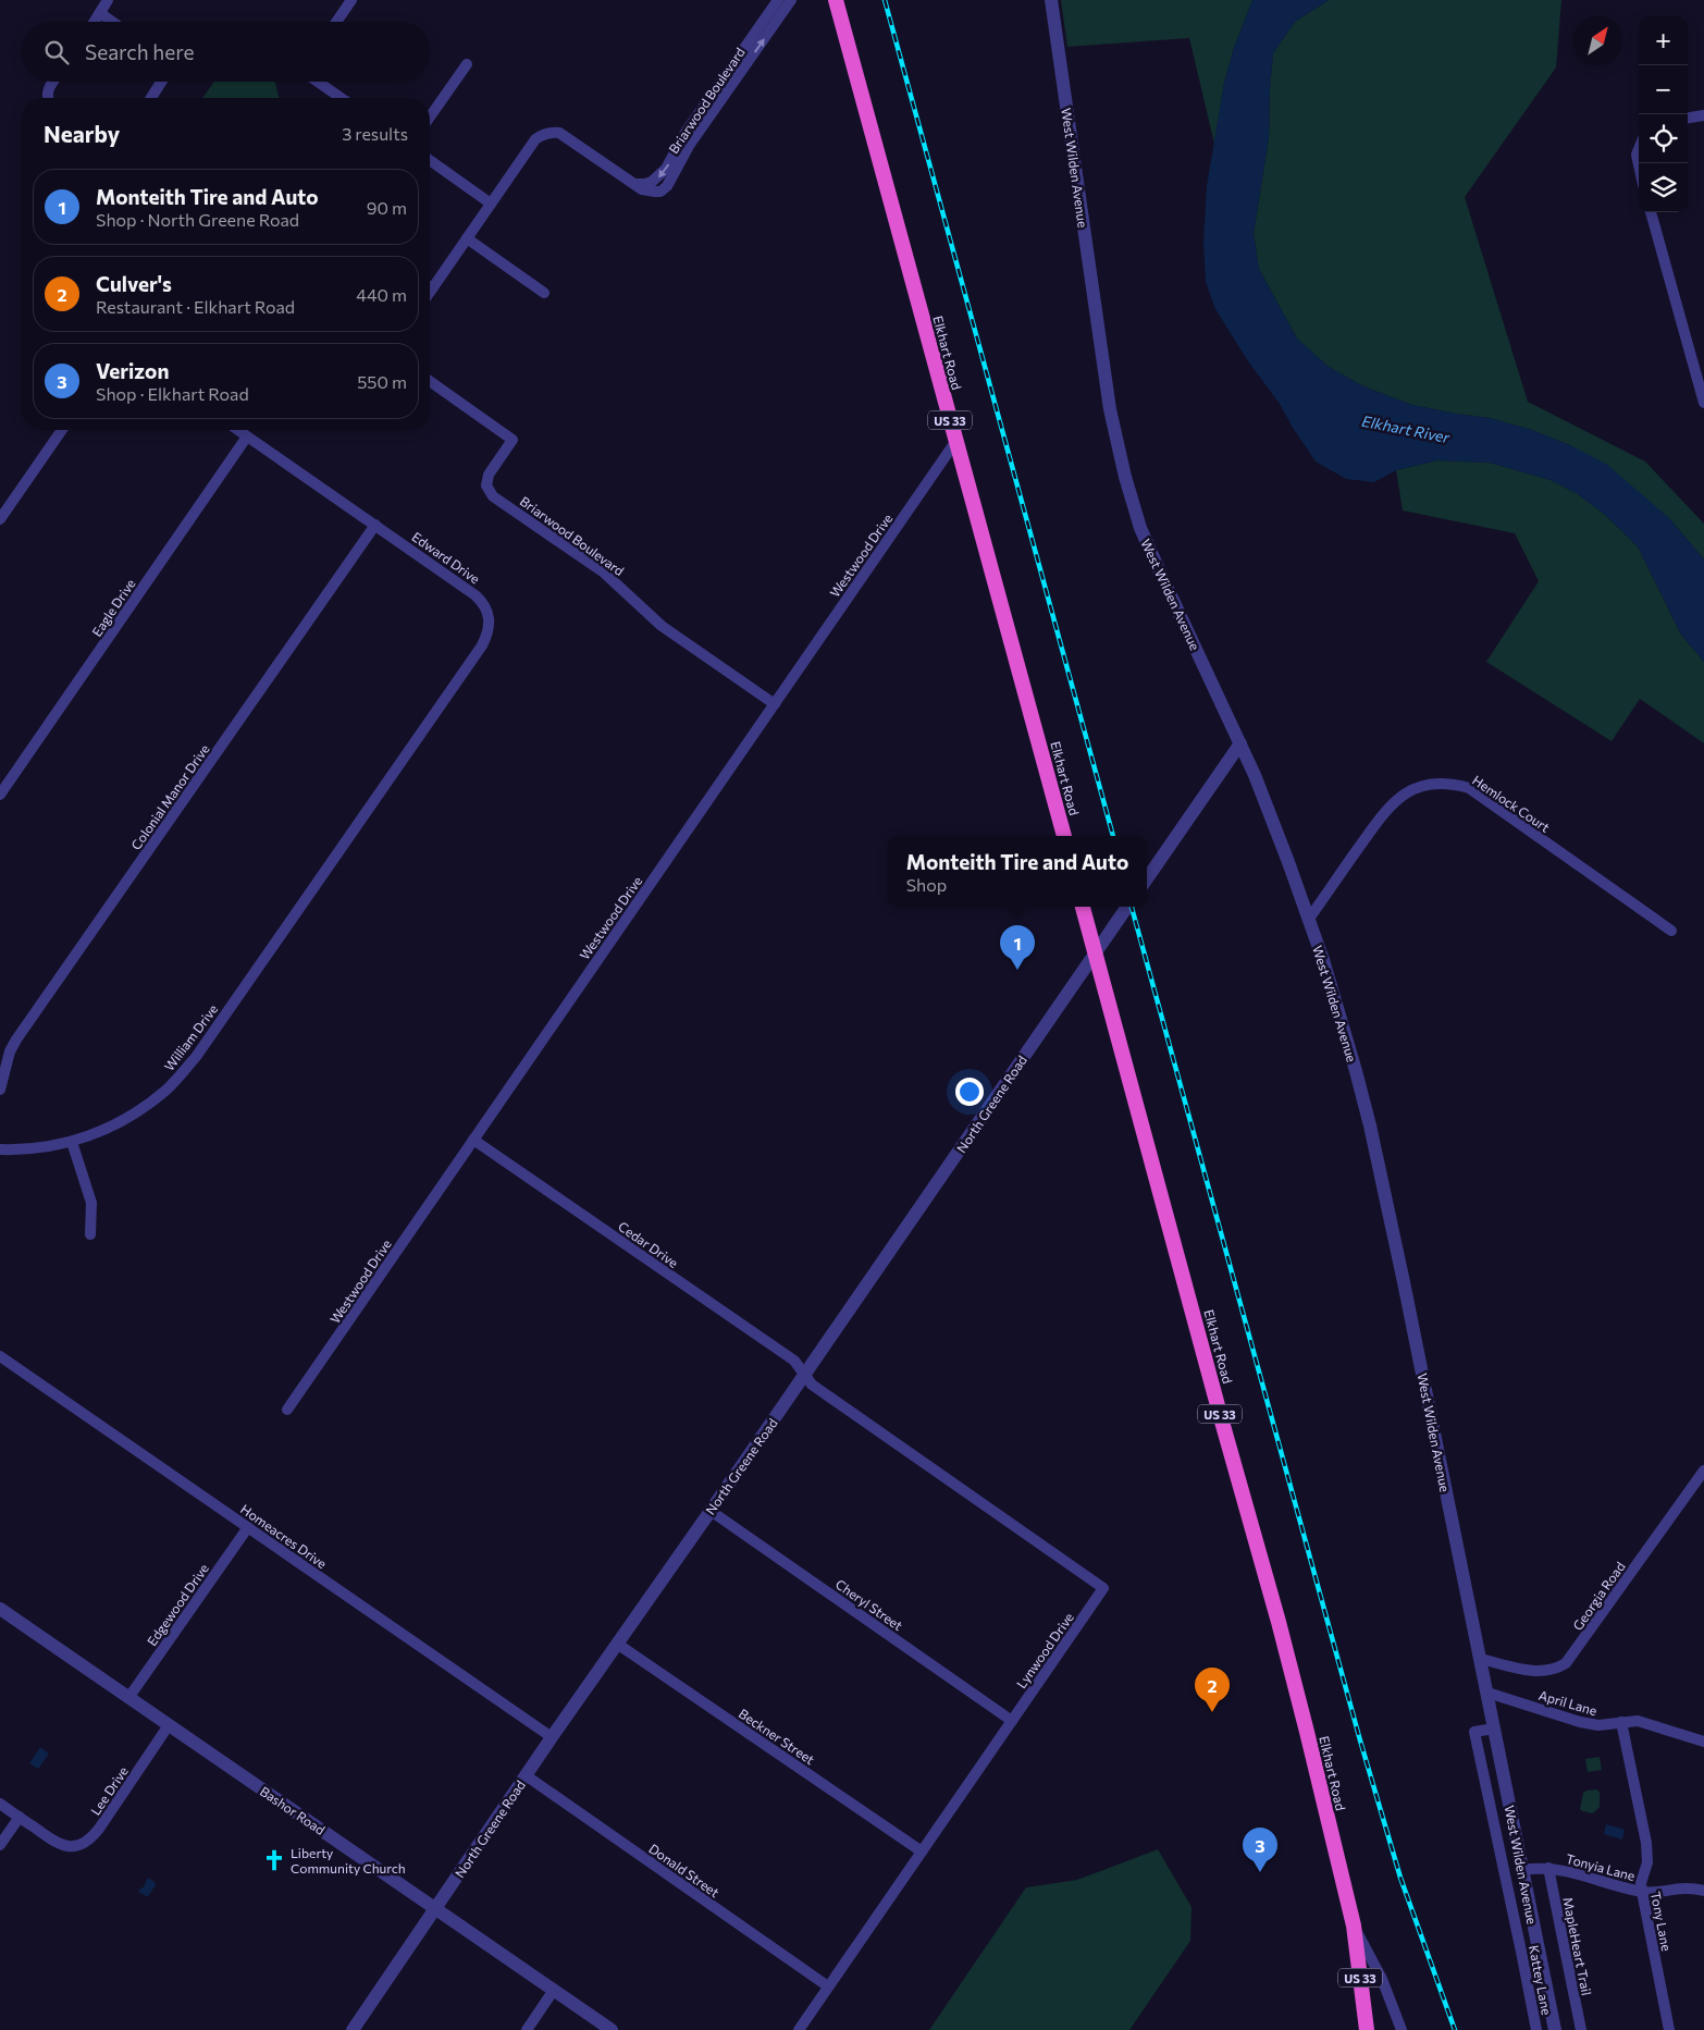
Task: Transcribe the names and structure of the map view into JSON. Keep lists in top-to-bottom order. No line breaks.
{"streets":{"highway":["Elkhart Road","US 33"],"street":["Briarwood Boulevard","West Wilden Avenue","Westwood Drive","Edward Drive","Eagle Drive","Colonial Manor Drive","Hemlock Court","William Drive","North Greene Road","Cedar Drive","Homeacres Drive","Georgia Road","Edgewood Drive","Cheryl Street","Lynwood Drive","April Lane","Beckner Street","Lee Drive","Bashor Road","Tonyia Lane","Donald Street","Tony Lane","MapleHeart Trail","Kattey Lane"]},"crossings":[["Briarwood Boulevard","Westwood Drive"],["West Wilden Avenue","Hemlock Court"],["West Wilden Avenue","Georgia Road"],["West Wilden Avenue","April Lane"],["West Wilden Avenue","Tonyia Lane"],["West Wilden Avenue","Kattey Lane"],["Elkhart Road","US 33"],["Elkhart Road","Westwood Drive"],["Elkhart Road","North Greene Road"],["Westwood Drive","Cedar Drive"],["Edward Drive","Eagle Drive"],["Edward Drive","Colonial Manor Drive"],["Edward Drive","William Drive"],["North Greene Road","Cedar Drive"],["North Greene Road","Homeacres Drive"],["North Greene Road","Cheryl Street"],["North Greene Road","Lynwood Drive"],["North Greene Road","Beckner Street"],["North Greene Road","Bashor Road"],["North Greene Road","Donald Street"],["Cedar Drive","Lynwood Drive"],["Homeacres Drive","Edgewood Drive"],["Edgewood Drive","Bashor Road"],["Cheryl Street","Lynwood Drive"],["Lynwood Drive","Beckner Street"],["Lynwood Drive","Donald Street"],["April Lane","Tony Lane"],["Lee Drive","Bashor Road"],["Tonyia Lane","Tony Lane"],["Tonyia Lane","MapleHeart Trail"]],"water":["Elkhart River"],"places":{"church":["Liberty Community Church"]},"north":"top right","page":{"map_buttons":["+","−"],"search":"Search here","heading":["Nearby","3 results"],"list":[{"mark":"1","name":"Monteith Tire and Auto","note":"Shop · North Greene Road","value":"90 m"},{"mark":"2","name":"Culver's","note":"Restaurant · Elkhart Road","value":"440 m"},{"mark":"3","name":"Verizon","note":"Shop · Elkhart Road","value":"550 m"}],"popup":["Monteith Tire and Auto","Shop"],"pins":["1","2","3"]}}
